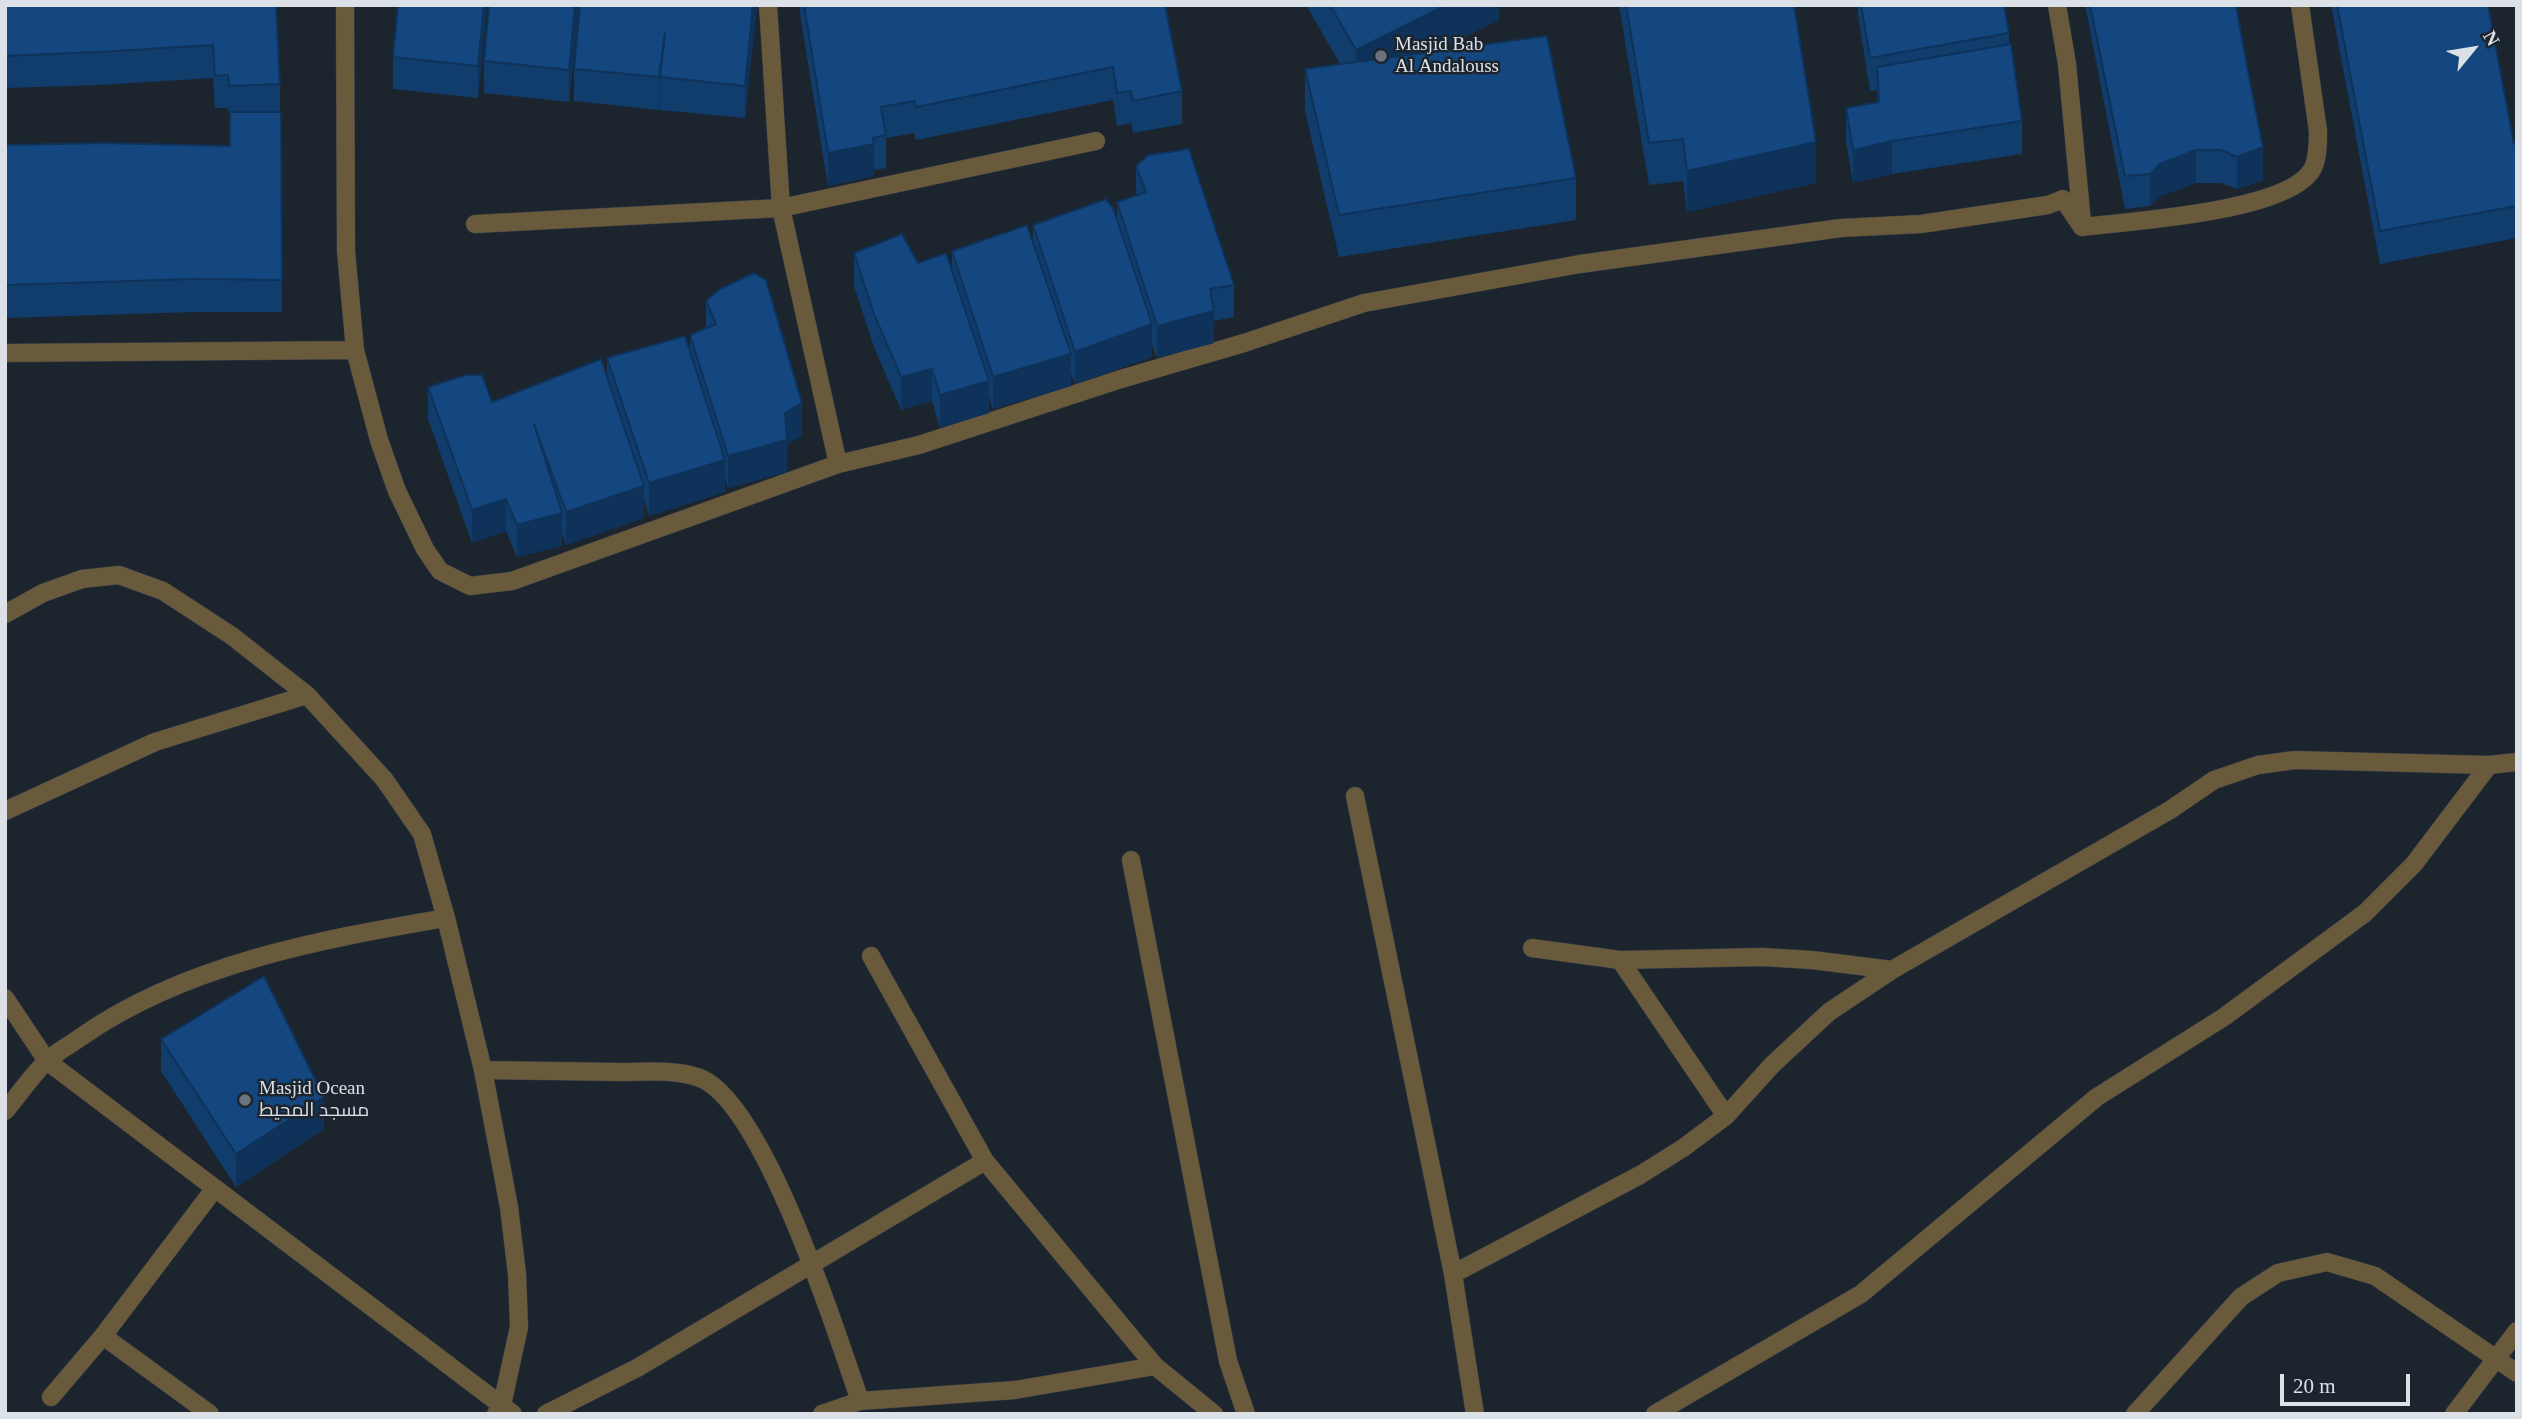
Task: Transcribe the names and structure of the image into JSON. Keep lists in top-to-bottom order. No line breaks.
{"places":["Masjid Bab Al Andalouss","Masjid Ocean مسجد المحيط"],"scale_bar":"20 m","north":"top right"}
